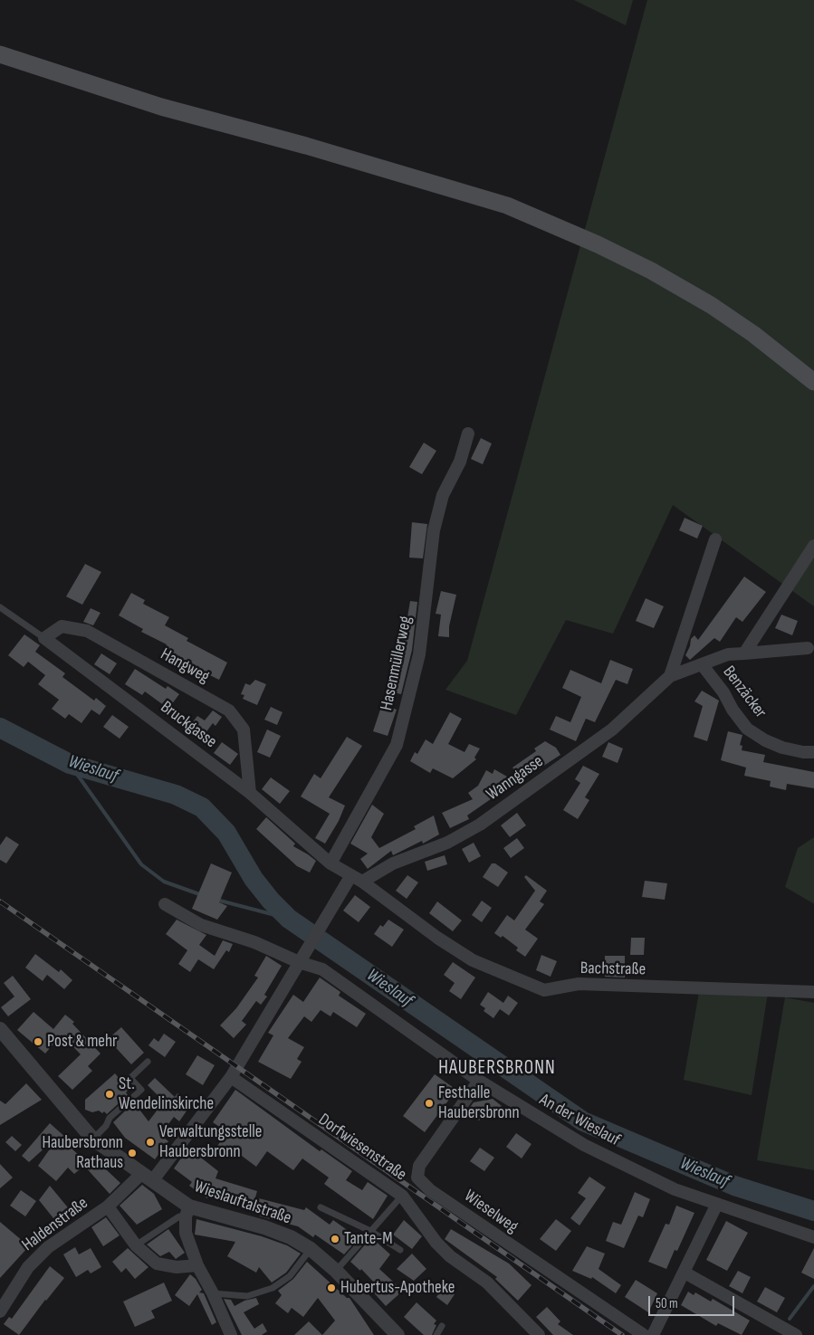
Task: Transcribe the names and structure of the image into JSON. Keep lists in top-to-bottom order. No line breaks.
{"streets":{"street":["Hasenmüllerweg","Hangweg","Benzäcker","Bruckgasse","Wanngasse","Bachstraße","An der Wieslauf","Dorfwiesenstraße","Wieslauftalstraße","Wieselweg","Haldenstraße"]},"crossings":[["Hasenmüllerweg","Bruckgasse"],["Hangweg","Bruckgasse"],["Benzäcker","Wanngasse"],["Bruckgasse","Wanngasse"],["Bruckgasse","Bachstraße"],["Wanngasse","Bachstraße"],["An der Wieslauf","Wieselweg"],["Wieslauftalstraße","Haldenstraße"]],"districts":["HAUBERSBRONN"],"water":["Wieslauf"],"places":["Post & mehr","St. Wendelinskirche","Festhalle Haubersbronn","Verwaltungsstelle Haubersbronn","Haubersbronn Rathaus","Tante-M","Hubertus-Apotheke"],"scale_bar":"50 m"}
